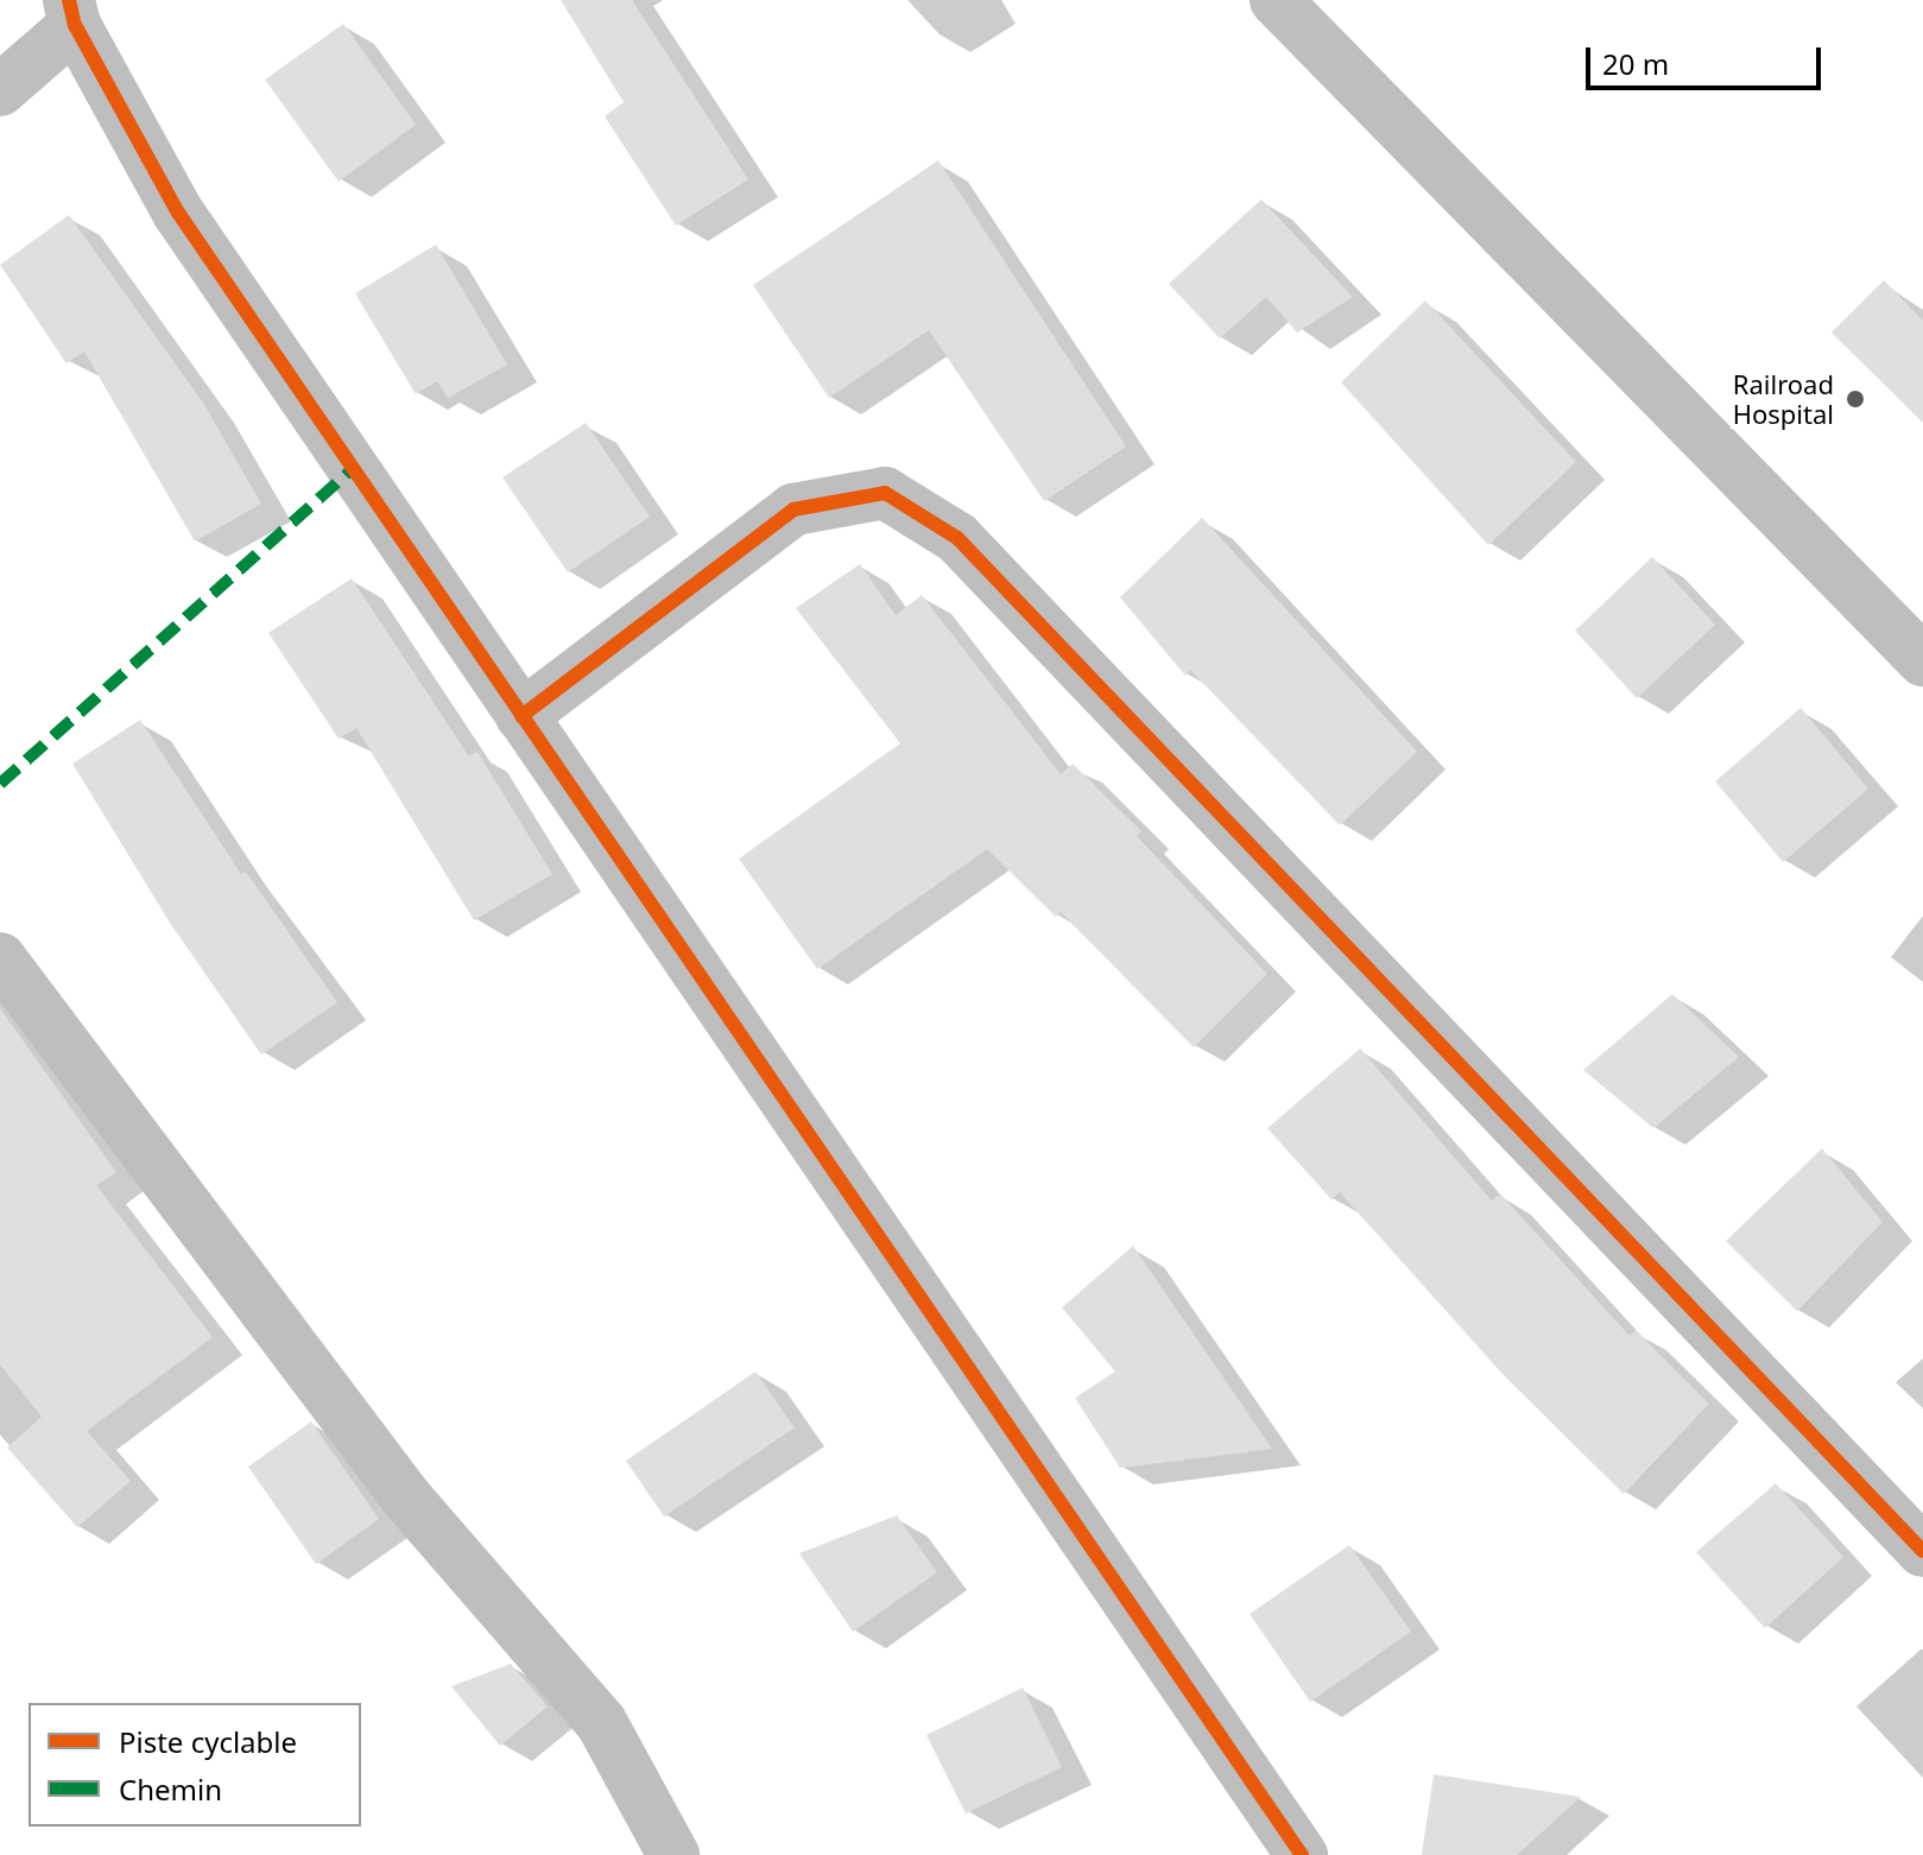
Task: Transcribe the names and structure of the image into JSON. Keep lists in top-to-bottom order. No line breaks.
{"places":["Railroad Hospital"],"legend":["Piste cyclable","Chemin"],"scale_bar":"20 m"}
